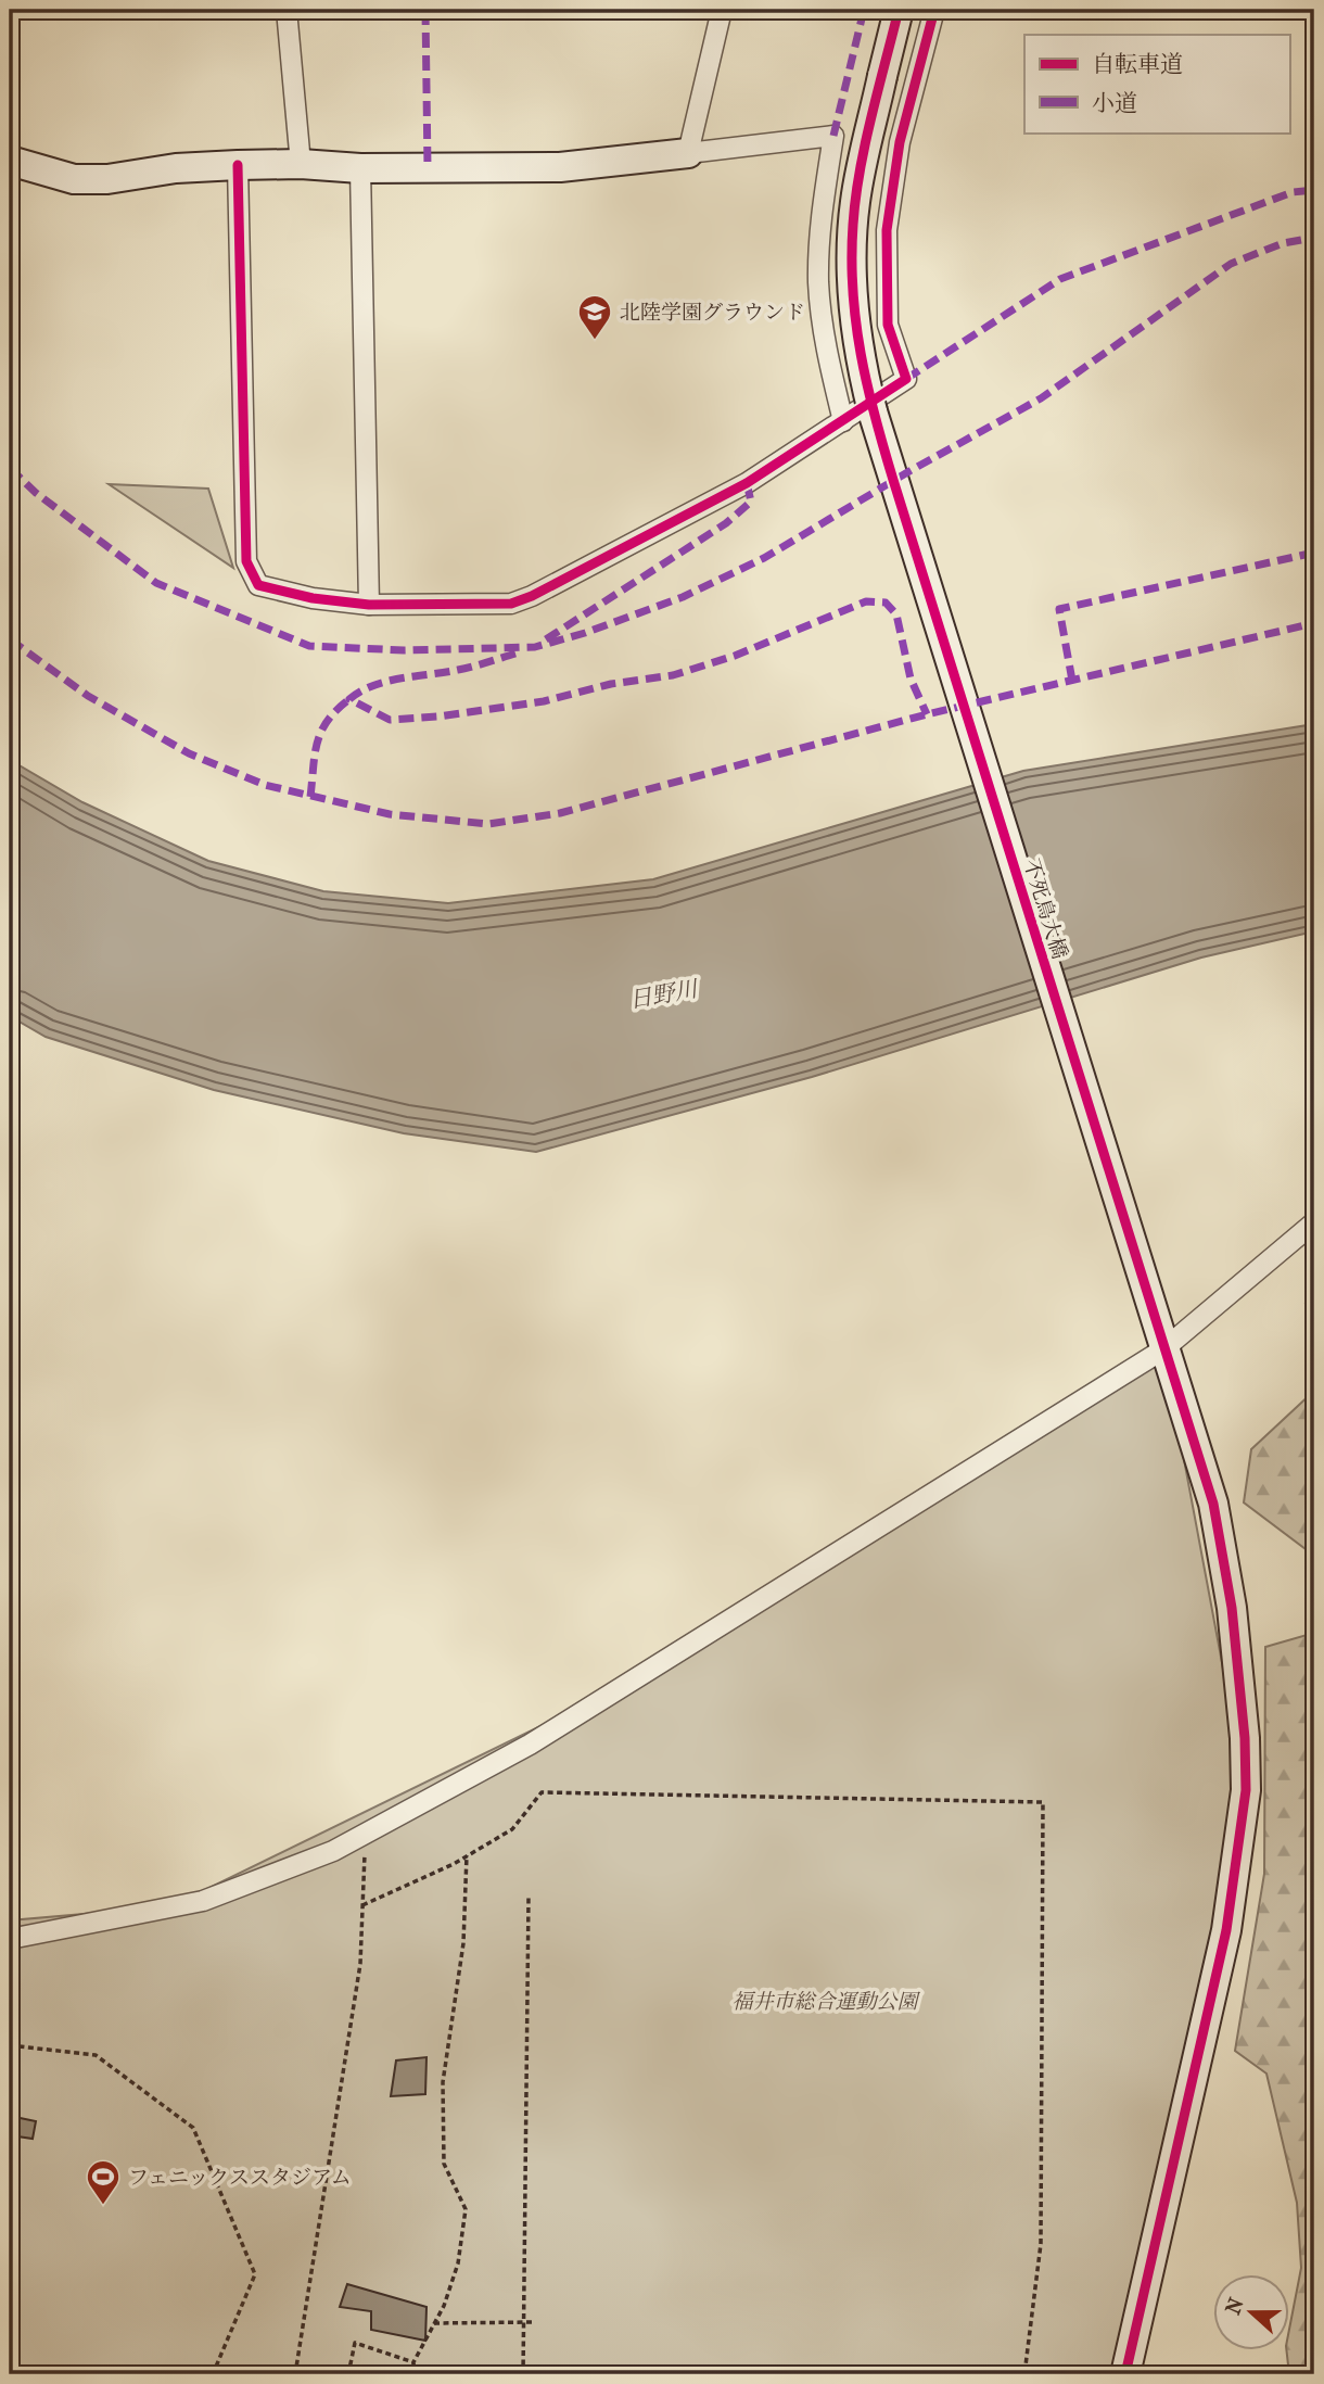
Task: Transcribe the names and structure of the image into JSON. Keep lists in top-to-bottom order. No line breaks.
{"streets":{"street":["不死鳥大橋"]},"water":["日野川"],"parks":["福井市総合運動公園"],"places":{"school or university":["北陸学園グラウンド"],"sports":["フェニックススタジアム"]},"legend":["自転車道","小道"],"north":"left"}
